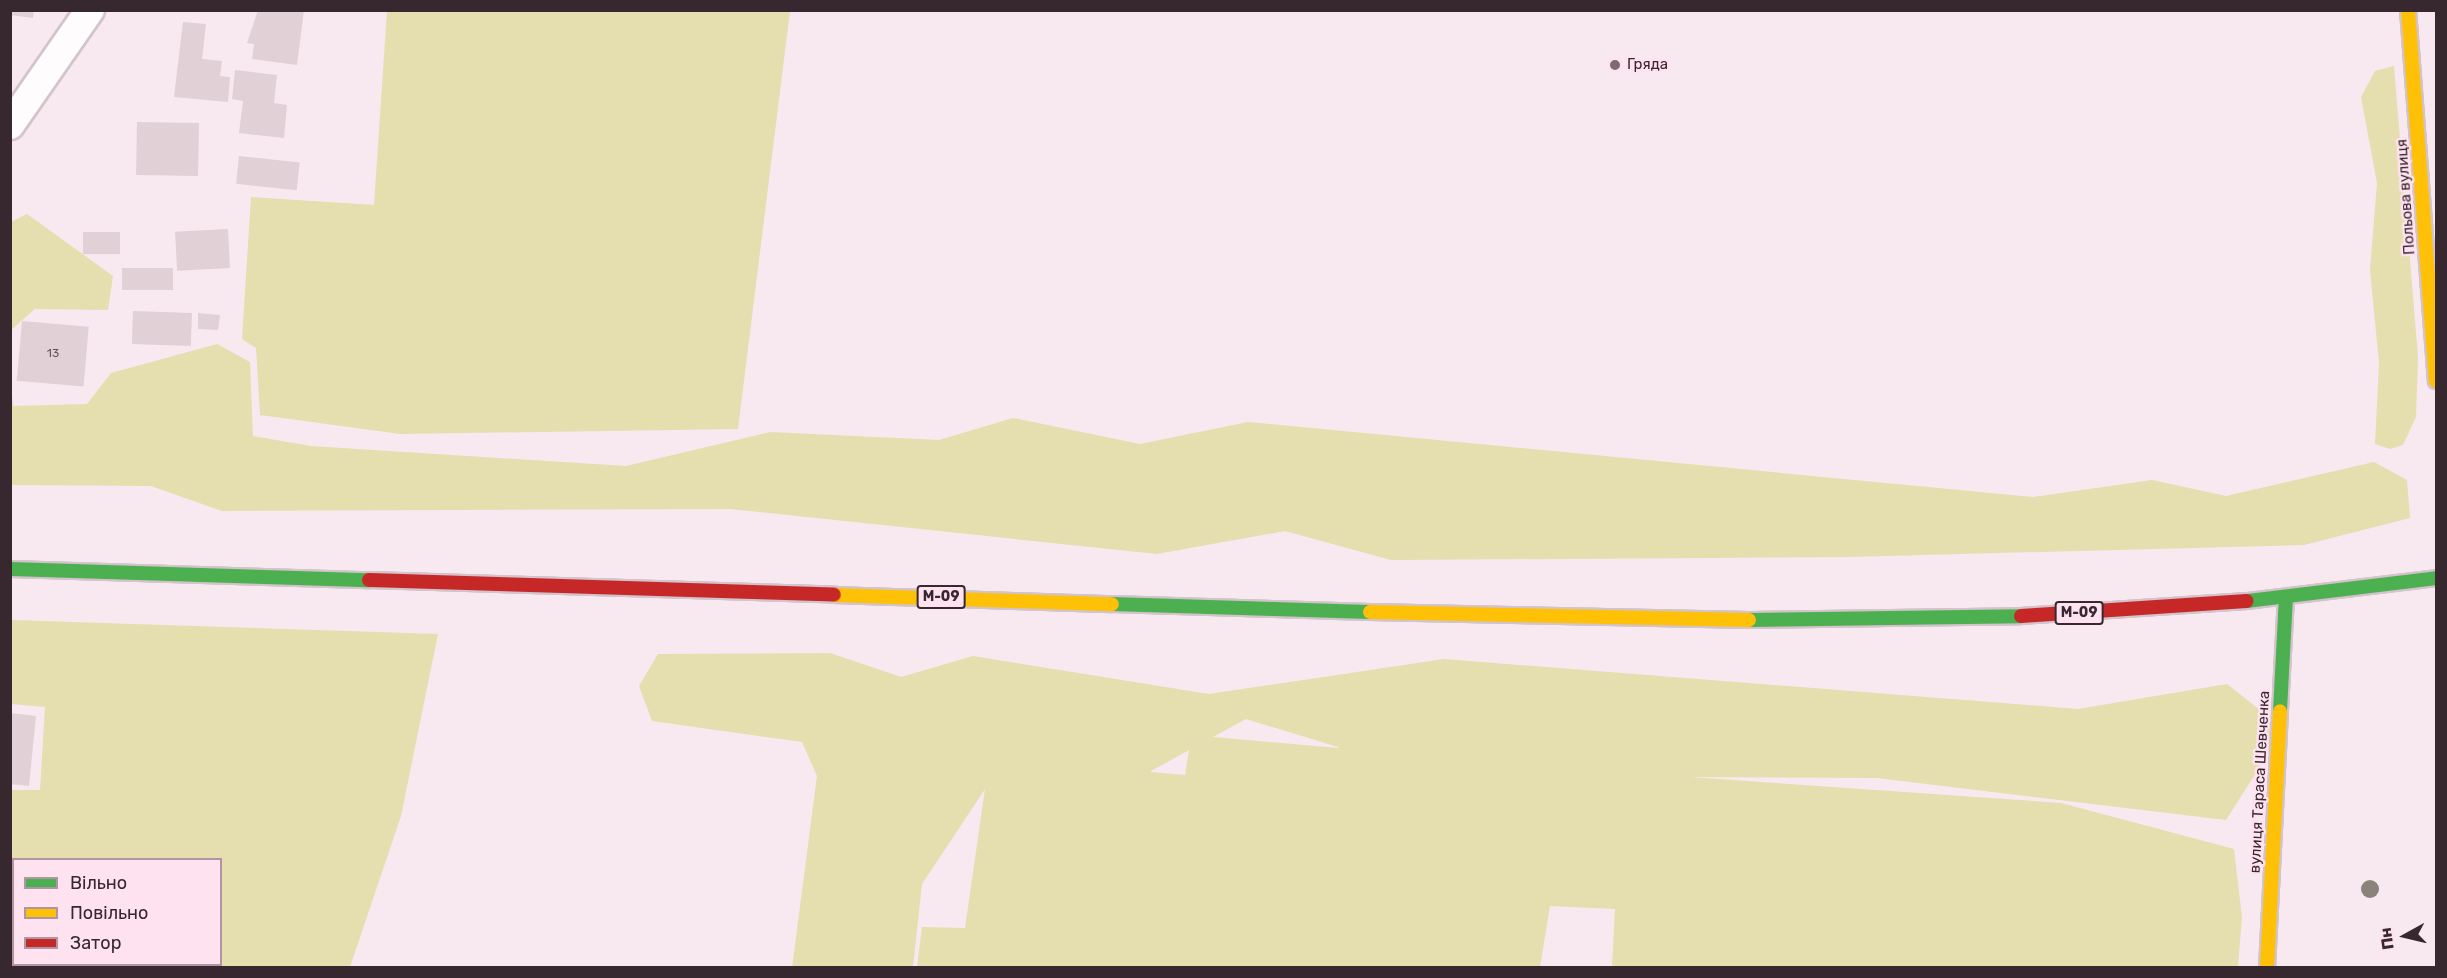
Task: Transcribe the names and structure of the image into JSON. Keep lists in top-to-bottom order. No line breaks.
{"streets":{"main road":["Польова вулиця","М-09","вулиця Тараса Шевченка"]},"crossings":[["М-09","вулиця Тараса Шевченка"]],"places":["Гряда"],"house_numbers":["13"],"legend":["Вільно","Повільно","Затор"],"north":"left"}
